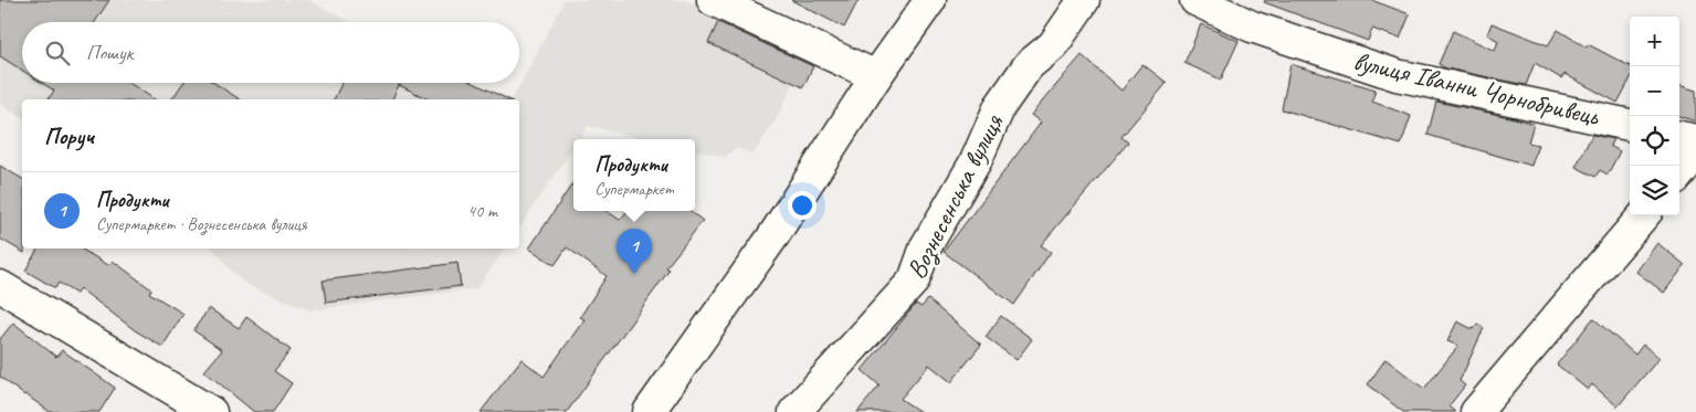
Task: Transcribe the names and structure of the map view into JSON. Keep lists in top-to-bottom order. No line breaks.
{"streets":{"street":["вулиця Іванни Чорнобривець","Вознесенська вулиця"]},"page":{"map_buttons":["+","−"],"search":"Пошук","heading":"Поруч","popup":["Продукти","Супермаркет"],"list":[{"mark":"1","name":"Продукти","note":"Супермаркет · Вознесенська вулиця","value":"40 m"}],"pins":"1"}}
